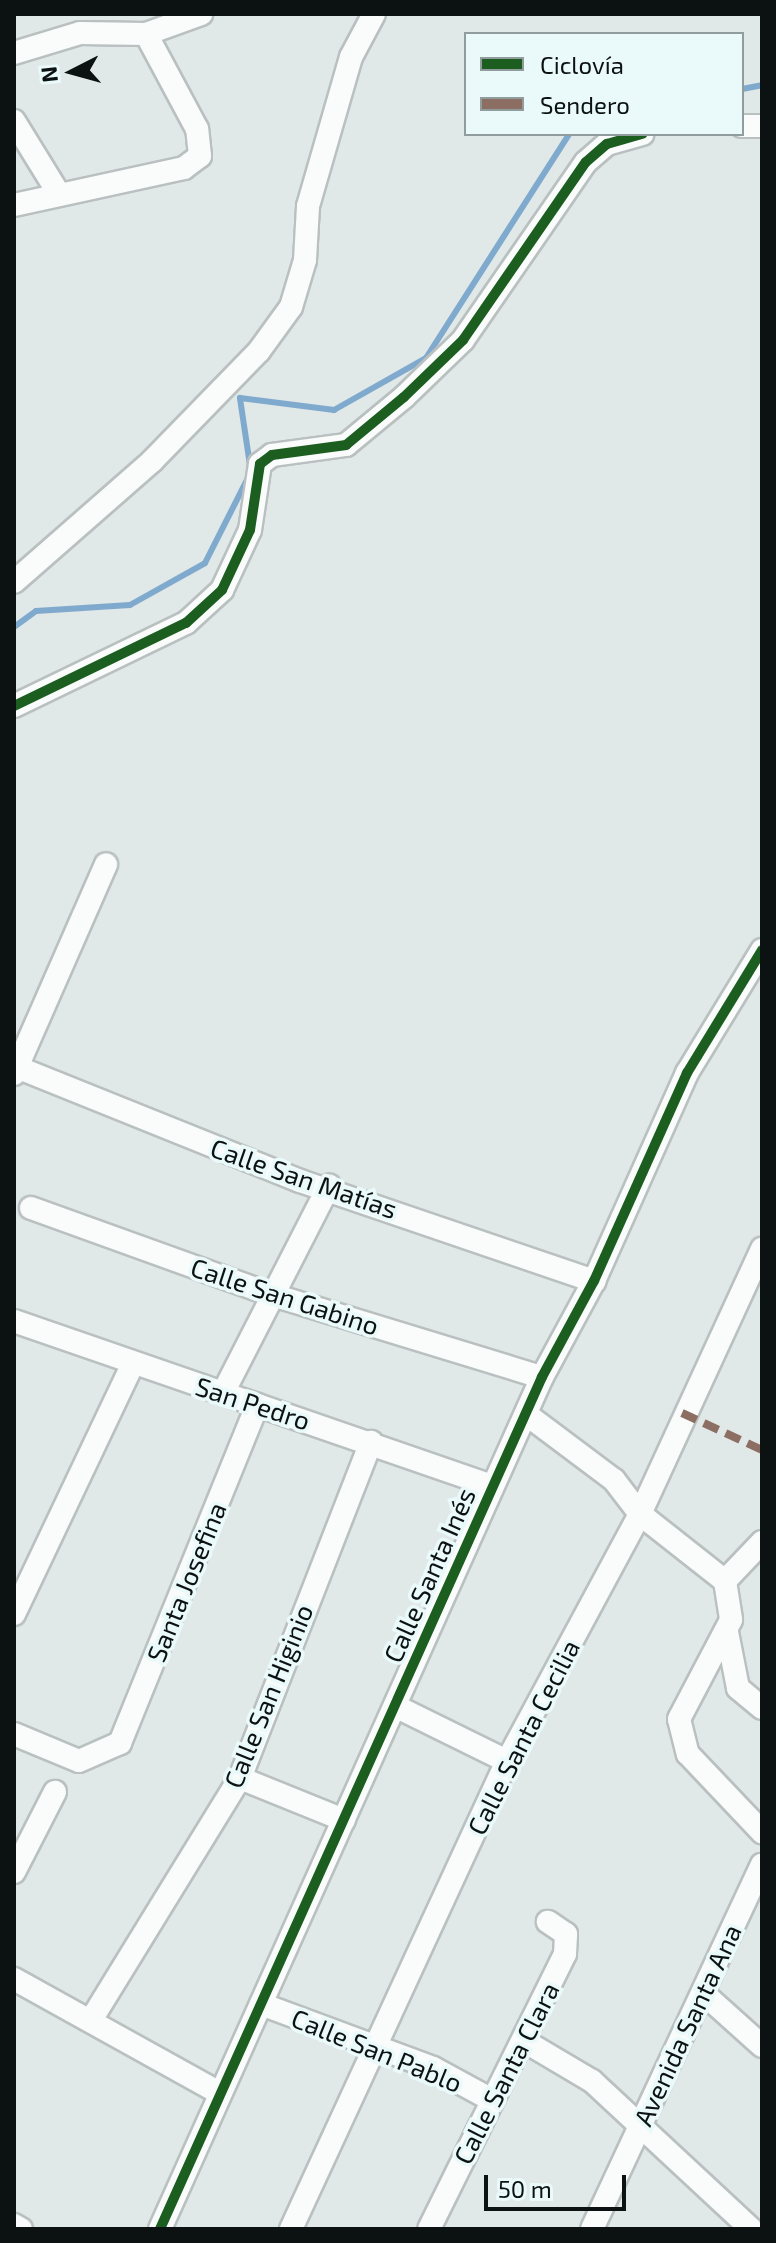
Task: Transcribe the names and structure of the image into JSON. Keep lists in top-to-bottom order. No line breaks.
{"streets":{"street":["Calle San Matías","Calle San Gabino","San Pedro","Calle Santa Inés","Santa Josefina","Calle San Higinio","Calle Santa Cecilia","Avenida Santa Ana","Calle San Pablo","Calle Santa Clara"]},"crossings":[["Calle San Matías","Calle Santa Inés"],["Calle San Gabino","Calle Santa Inés"],["San Pedro","Calle Santa Inés"],["San Pedro","Santa Josefina"],["San Pedro","Calle San Higinio"],["Calle Santa Inés","Calle San Pablo"],["Calle Santa Cecilia","Calle San Pablo"],["Calle San Pablo","Calle Santa Clara"]],"legend":["Ciclovía","Sendero"],"scale_bar":"50 m","north":"left"}
